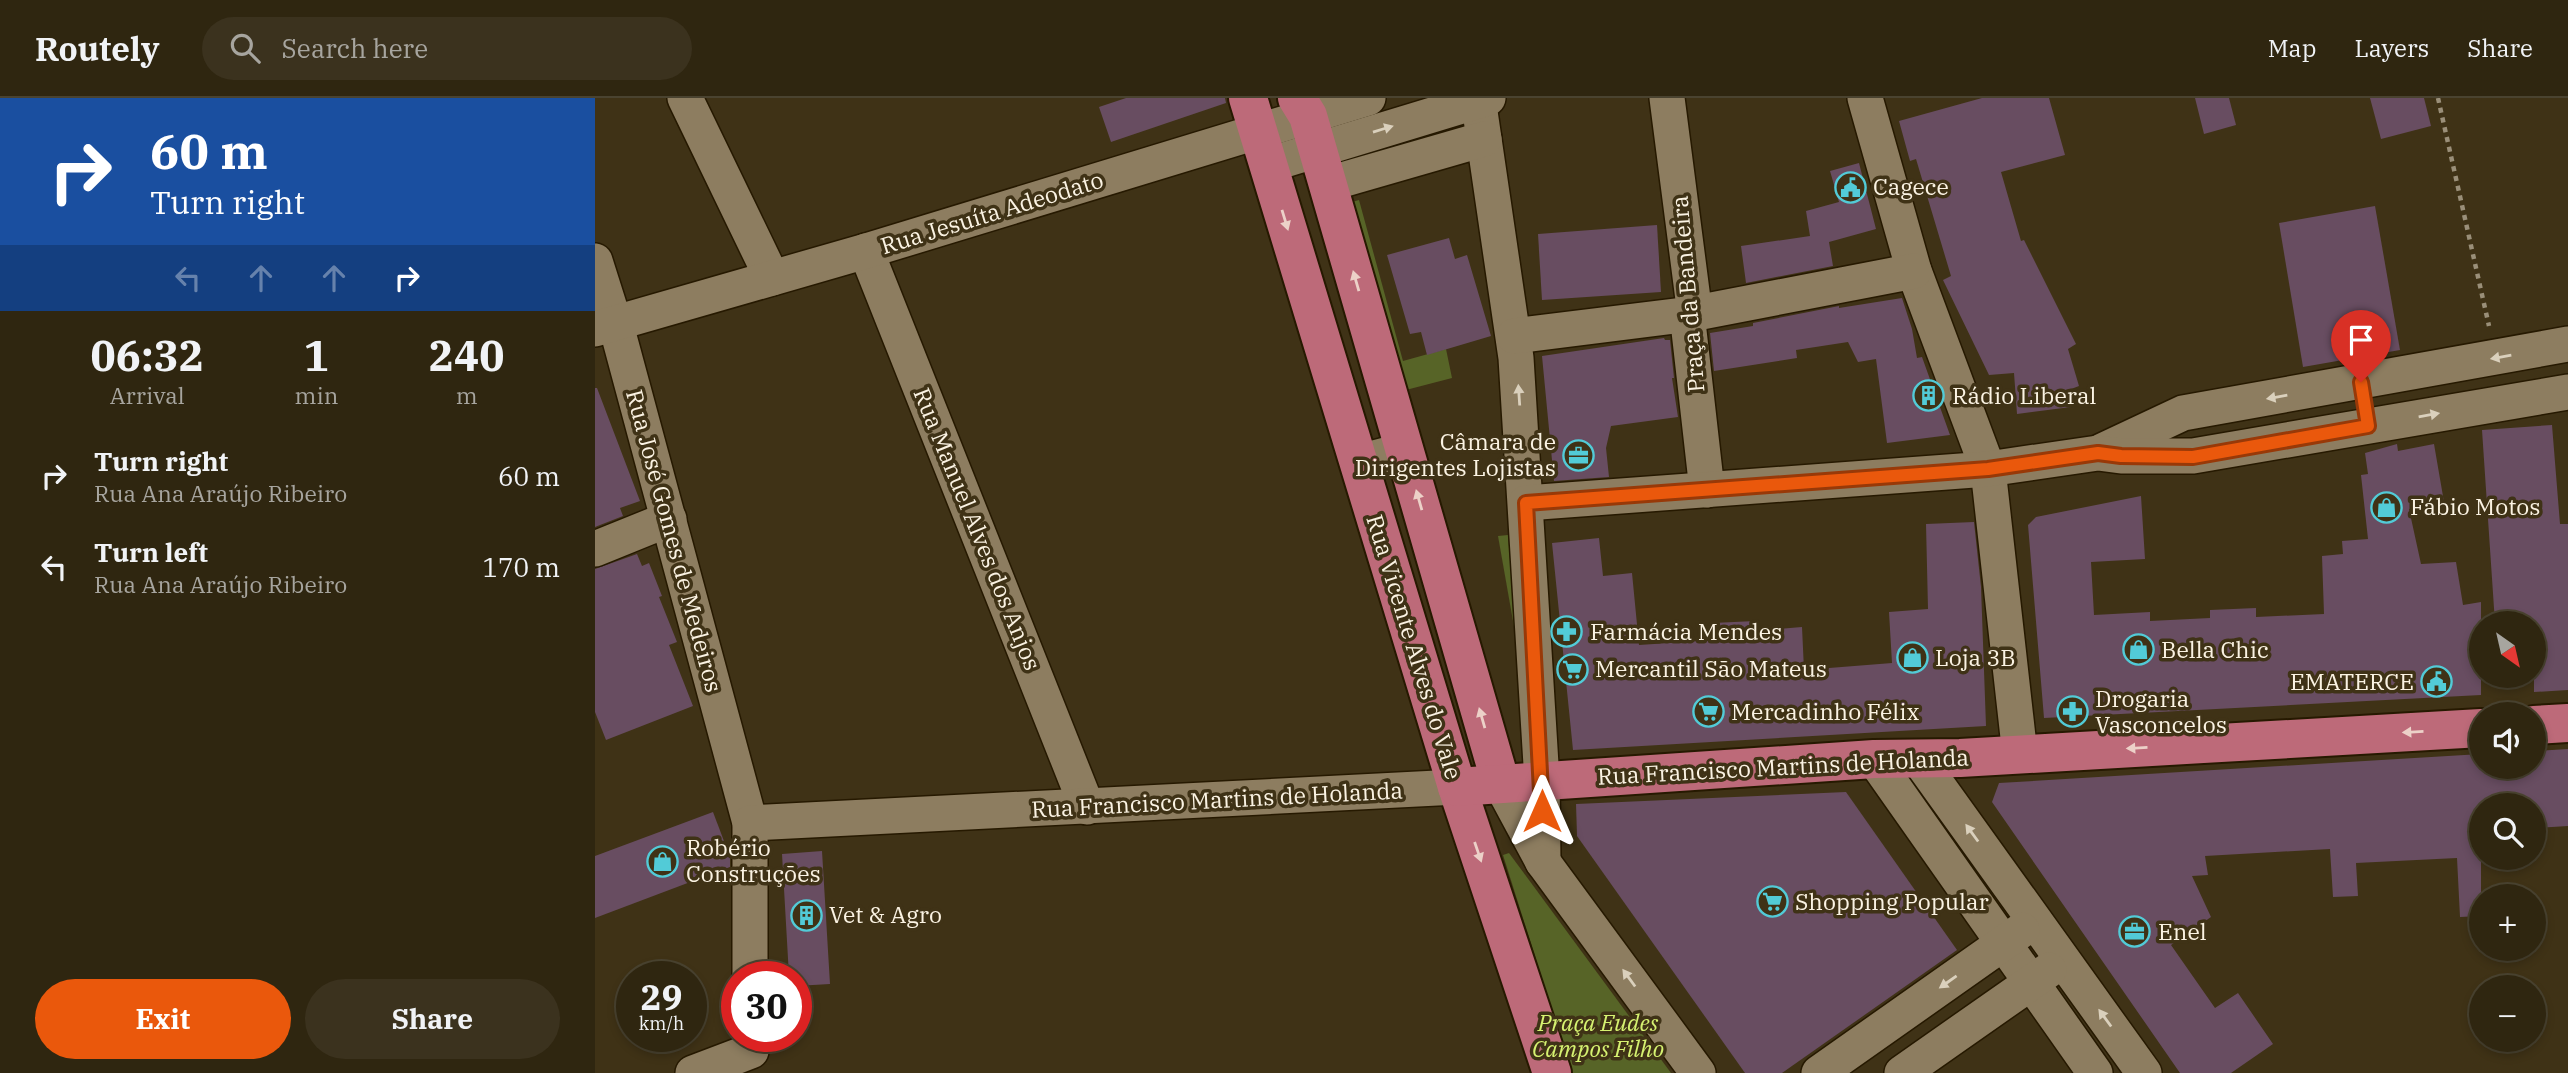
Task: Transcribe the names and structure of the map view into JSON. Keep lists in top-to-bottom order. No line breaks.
{"streets":{"main road":["Rua Vicente Alves do Vale","Rua Francisco Martins de Holanda"],"street":["Rua Jesuíta Adeodato","Praça da Bandeira","Rua Manuel Alves dos Anjos","Rua José Gomes de Medeiros"]},"crossings":[["Rua Jesuíta Adeodato","Rua Manuel Alves dos Anjos"],["Rua Jesuíta Adeodato","Rua José Gomes de Medeiros"],["Rua Jesuíta Adeodato","Rua Vicente Alves do Vale"],["Rua Manuel Alves dos Anjos","Rua Francisco Martins de Holanda"],["Rua José Gomes de Medeiros","Rua Francisco Martins de Holanda"],["Rua Vicente Alves do Vale","Rua Francisco Martins de Holanda"]],"parks":["Praça Eudes Campos Filho"],"places":{"public building":["Cagece","EMATERCE"],"building":["Rádio Liberal","Vet & Agro"],"office":["Câmara de Dirigentes Lojistas","Enel"],"shop":["Fábio Motos","Bella Chic","Loja 3B","Robério Construções"],"pharmacy":["Farmácia Mendes","Drogaria Vasconcelos"],"supermarket":["Mercantil São Mateus","Mercadinho Félix","Shopping Popular"]},"north":"bottom right","page":{"header":"Routely","search":"Search here","nav":["Map","Layers","Share"],"turn":["60 m","Turn right"],"eta":["06:32","Arrival","1","min","240","m"],"list":[{"name":"Turn right","note":"Rua Ana Araújo Ribeiro","value":"60 m"},{"name":"Turn left","note":"Rua Ana Araújo Ribeiro","value":"170 m"}],"map_buttons":["+","−"],"speed":"29 km/h","limit":"30","buttons":["Exit","Share"]}}
